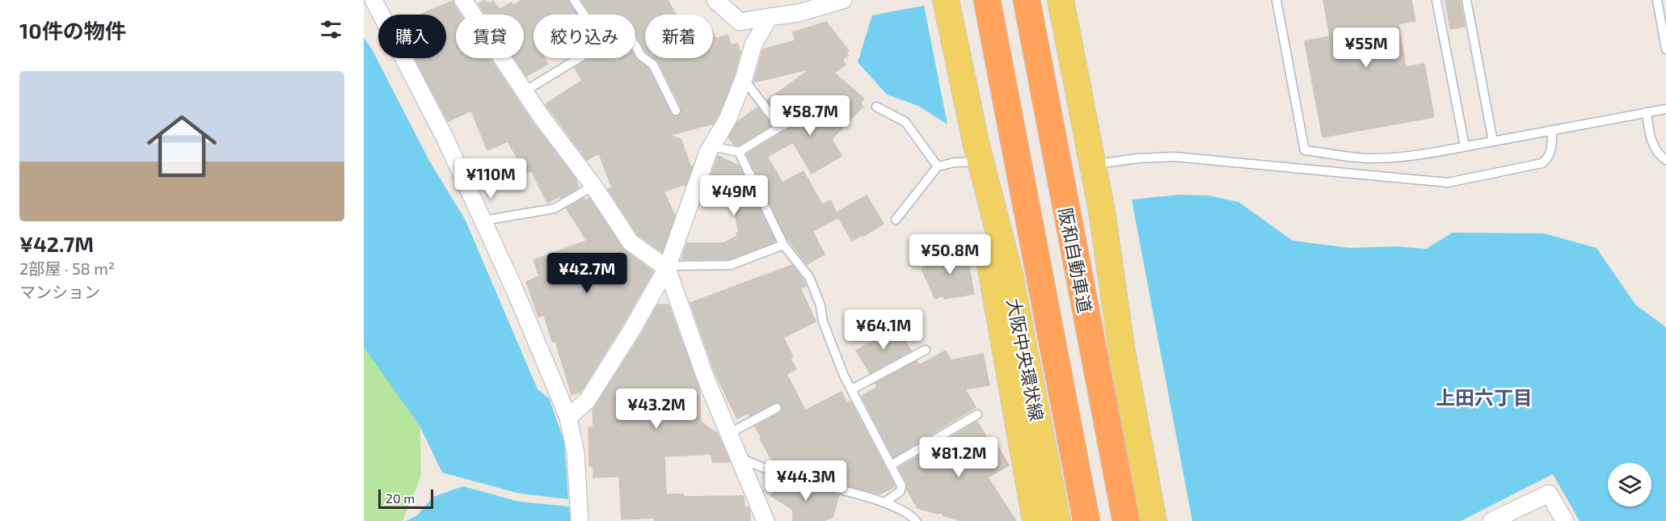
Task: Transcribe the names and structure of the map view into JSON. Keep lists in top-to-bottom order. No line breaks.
{"streets":{"highway":["阪和自動車道"],"main road":["大阪中央環状線"]},"districts":["上田六丁目"],"scale_bar":"20 m","page":{"heading":"10件の物件","chip":["購入","賃貸","絞り込み","新着"],"price":["¥55M","¥58.7M","¥110M","¥49M","¥50.8M","¥42.7M","¥64.1M","¥43.2M","¥81.2M","¥44.3M"],"list":[{"name":"¥42.7M","note":"2部屋 · 58 m² · マンション"}],"scale":"20 m"}}
